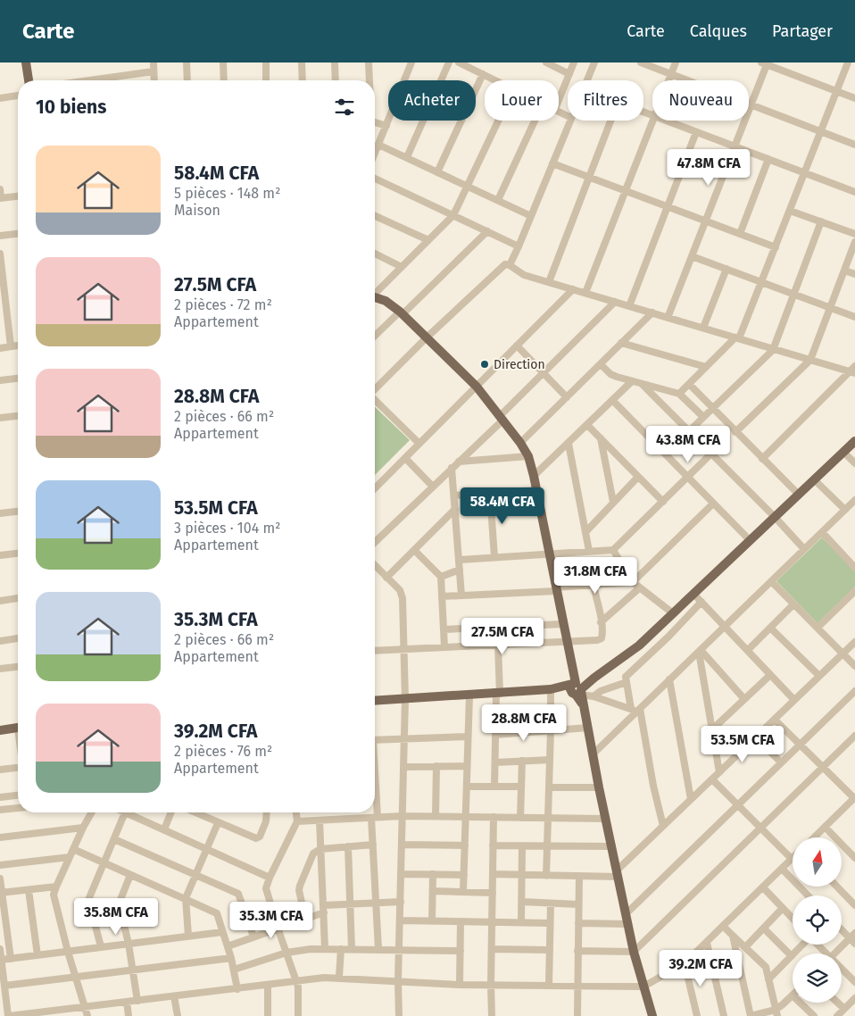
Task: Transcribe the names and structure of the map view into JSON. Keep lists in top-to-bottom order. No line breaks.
{"places":["Direction"],"north":"top","page":{"header":"Carte","nav":["Carte","Calques","Partager"],"chip":["Acheter","Louer","Filtres","Nouveau"],"heading":"10 biens","list":[{"name":"58.4M CFA","note":"5 pièces · 148 m² · Maison"},{"name":"27.5M CFA","note":"2 pièces · 72 m² · Appartement"},{"name":"28.8M CFA","note":"2 pièces · 66 m² · Appartement"},{"name":"53.5M CFA","note":"3 pièces · 104 m² · Appartement"},{"name":"35.3M CFA","note":"2 pièces · 66 m² · Appartement"},{"name":"39.2M CFA","note":"2 pièces · 76 m² · Appartement"}],"price":["47.8M CFA","43.8M CFA","58.4M CFA","31.8M CFA","27.5M CFA","28.8M CFA","53.5M CFA","35.8M CFA","35.3M CFA","39.2M CFA"]}}
